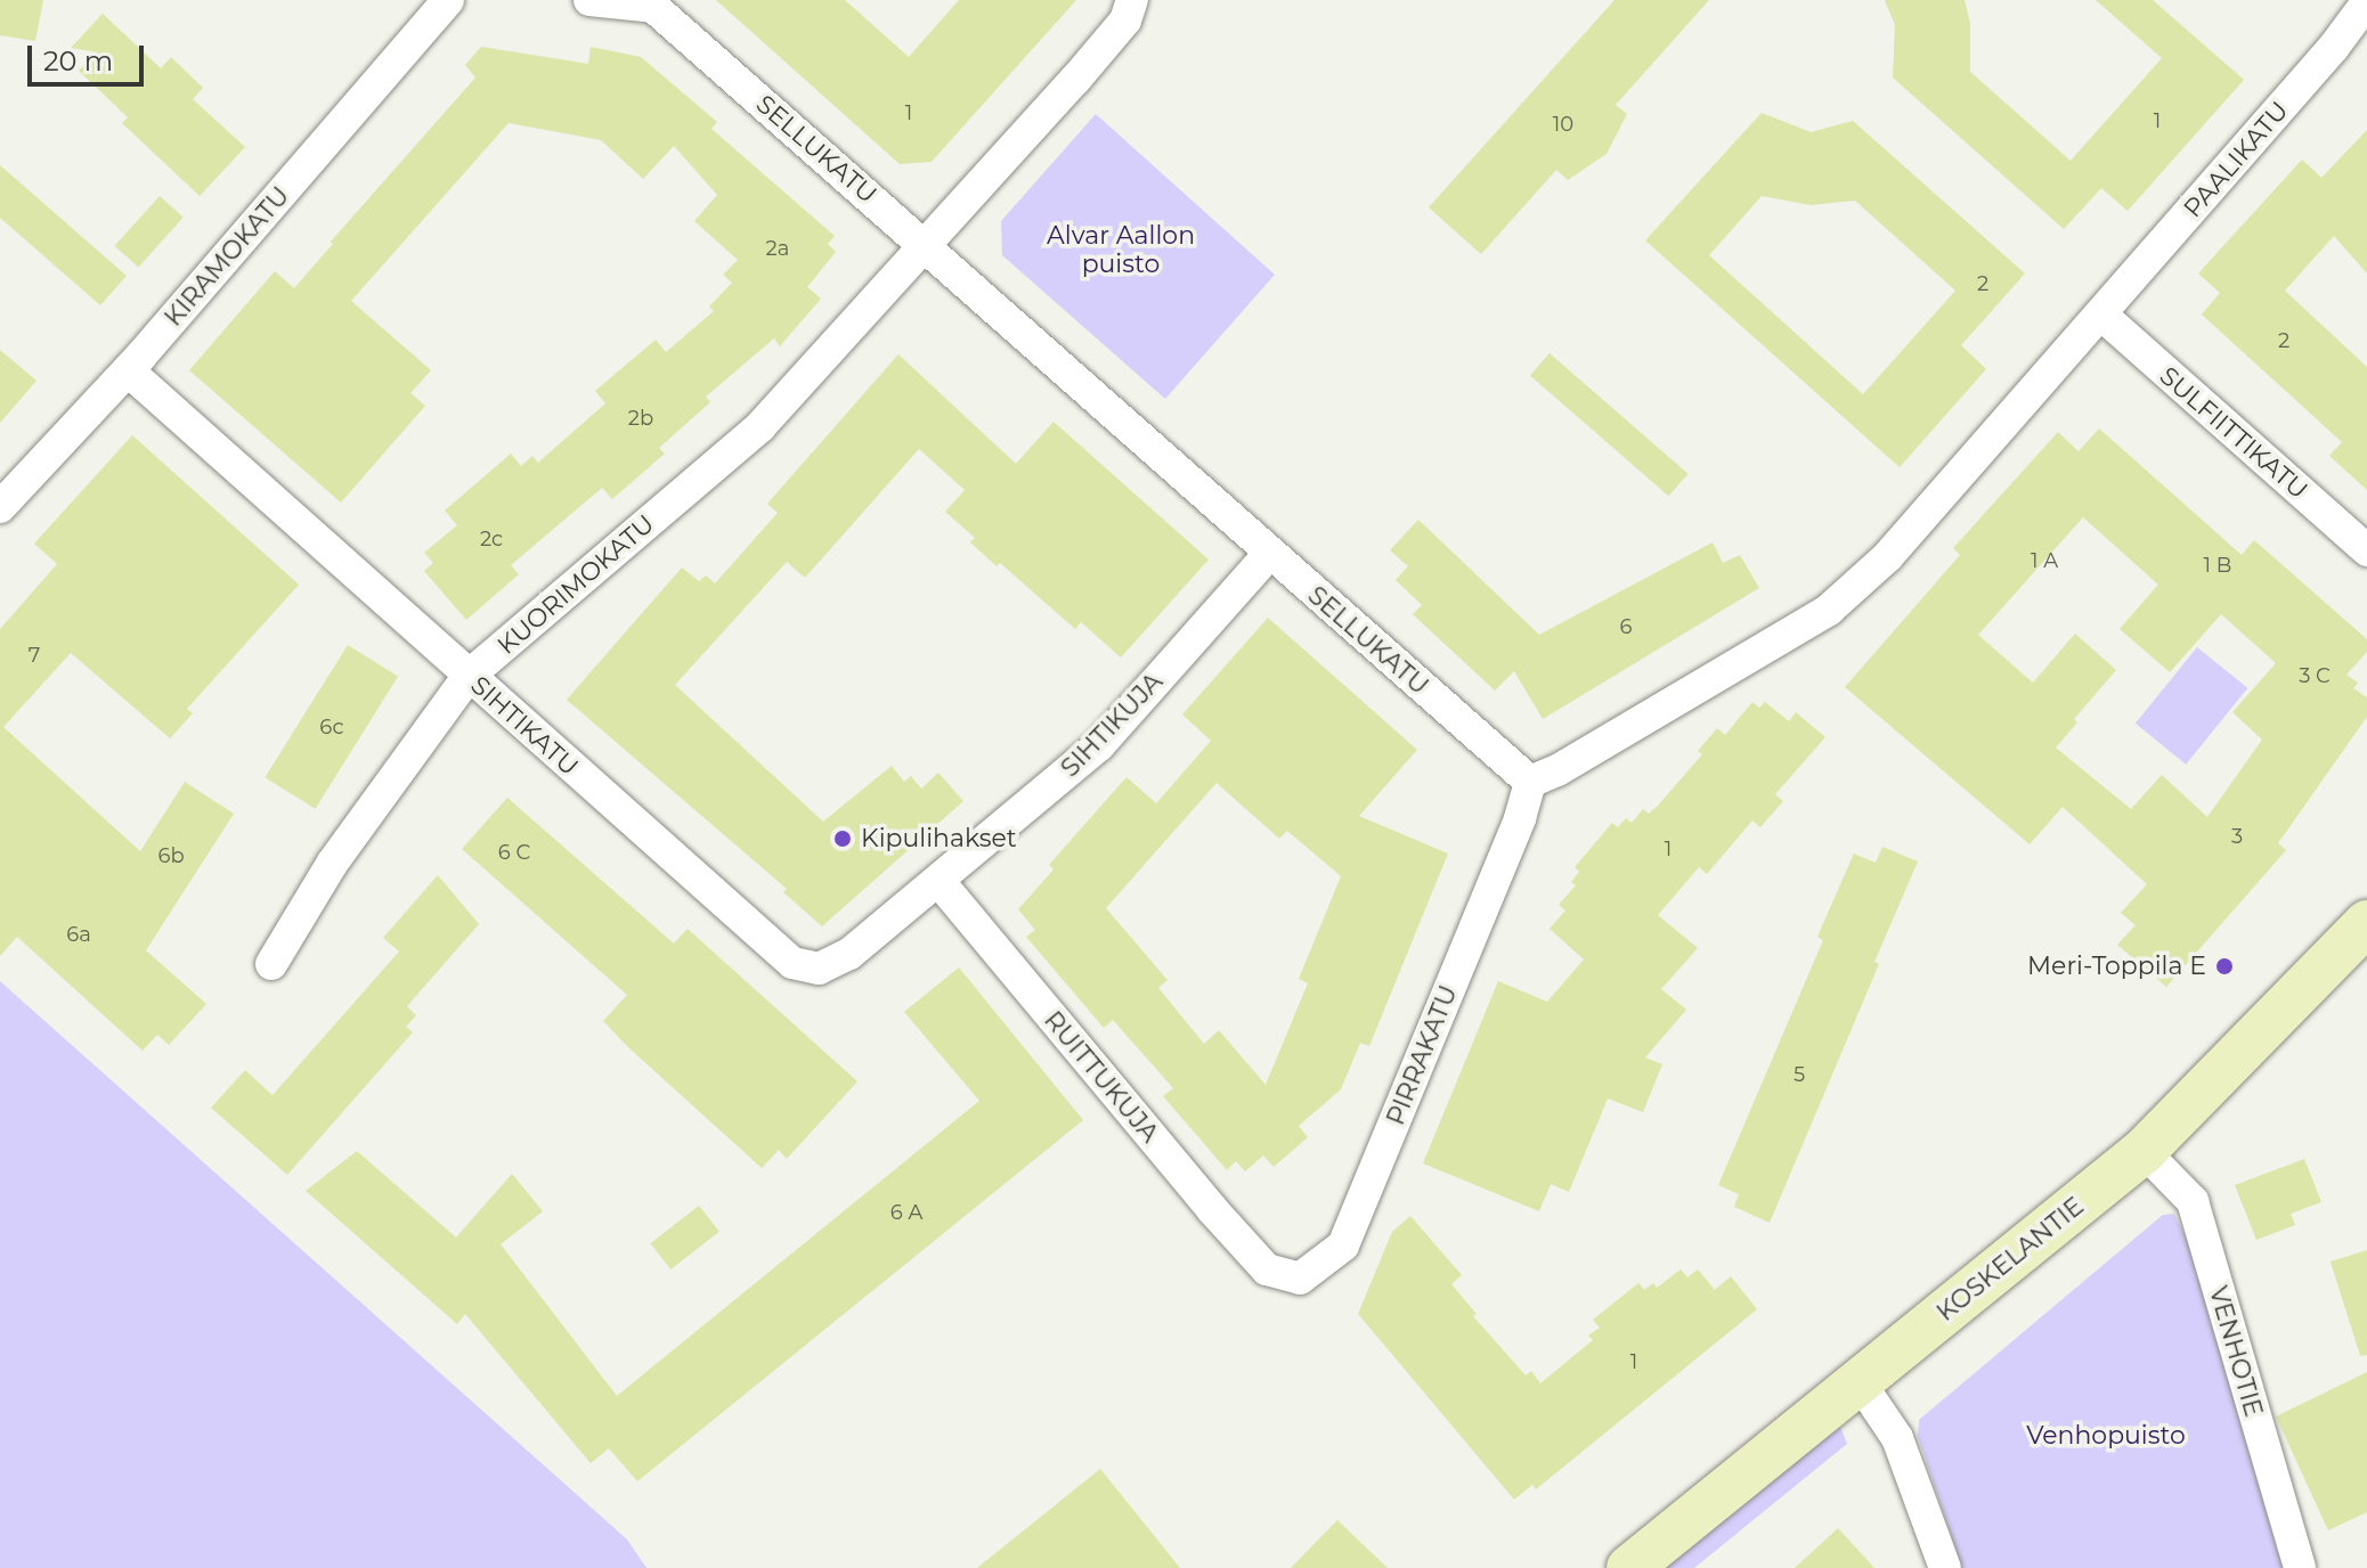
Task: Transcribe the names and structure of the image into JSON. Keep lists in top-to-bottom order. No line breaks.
{"streets":{"main road":["KOSKELANTIE"],"street":["SELLUKATU","PAALIKATU","KIRAMOKATU","SULFIITTIKATU","KUORIMOKATU","SIHTIKUJA","SIHTIKATU","PIRRAKATU","RUITTUKUJA","VENHOTIE"]},"crossings":[["SELLUKATU","KUORIMOKATU"],["SELLUKATU","SIHTIKUJA"],["SELLUKATU","PIRRAKATU"],["PAALIKATU","SULFIITTIKATU"],["KIRAMOKATU","SIHTIKATU"],["KUORIMOKATU","SIHTIKATU"],["SIHTIKUJA","SIHTIKATU"],["SIHTIKUJA","RUITTUKUJA"],["SIHTIKATU","RUITTUKUJA"],["PIRRAKATU","RUITTUKUJA"],["KOSKELANTIE","VENHOTIE"]],"parks":["Alvar Aallon puisto","Venhopuisto"],"places":["Kipulihakset","Meri-Toppila E"],"house_numbers":["1","1","10","2a","2","2","2b","2c","1 A","1 B","6","7","3 C","6c","3","1","6 C","6b","6a","5","6 A","1"],"scale_bar":"20 m"}
